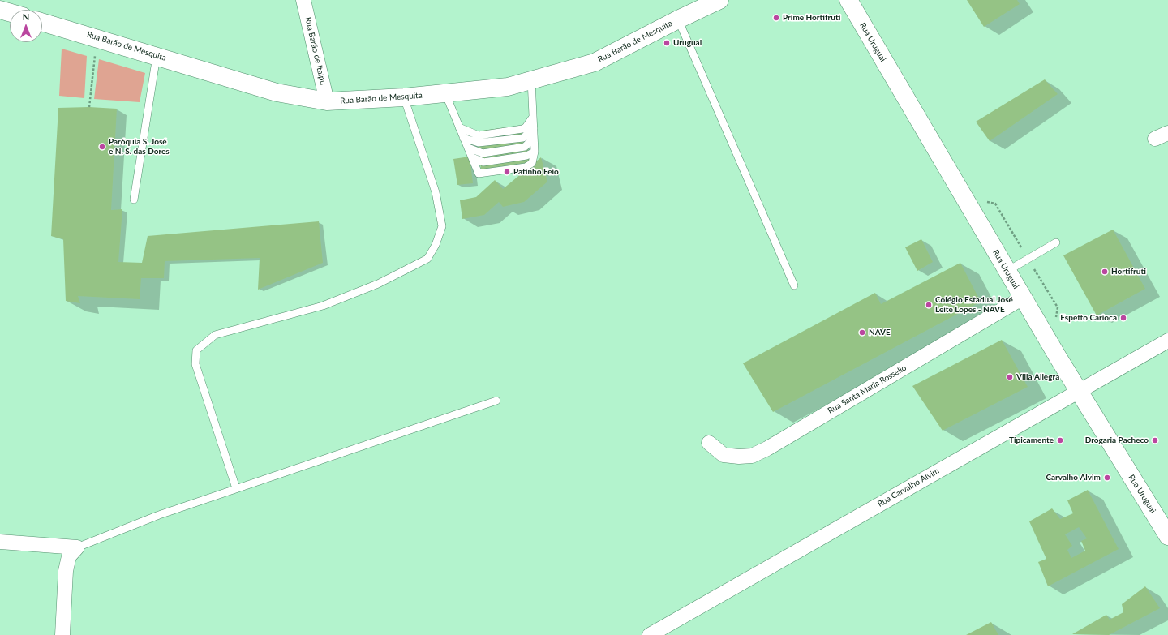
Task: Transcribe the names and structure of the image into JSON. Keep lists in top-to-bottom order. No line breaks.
{"streets":{"main road":["Rua Barão de Mesquita","Rua Uruguai"],"street":["Rua Barão de Itaipu","Rua Santa Maria Rossello","Rua Carvalho Alvim"]},"crossings":[["Rua Barão de Mesquita","Rua Barão de Itaipu"],["Rua Uruguai","Rua Santa Maria Rossello"],["Rua Uruguai","Rua Carvalho Alvim"]],"places":["Prime Hortifruti","Uruguai","Paróquia S. José e N. S. das Dores","Patinho Feio","Hortifruti","Colégio Estadual José Leite Lopes - NAVE","Espetto Carioca","NAVE","Villa Allegra","Tipicamente","Drogaria Pacheco","Carvalho Alvim"],"north":"top"}
